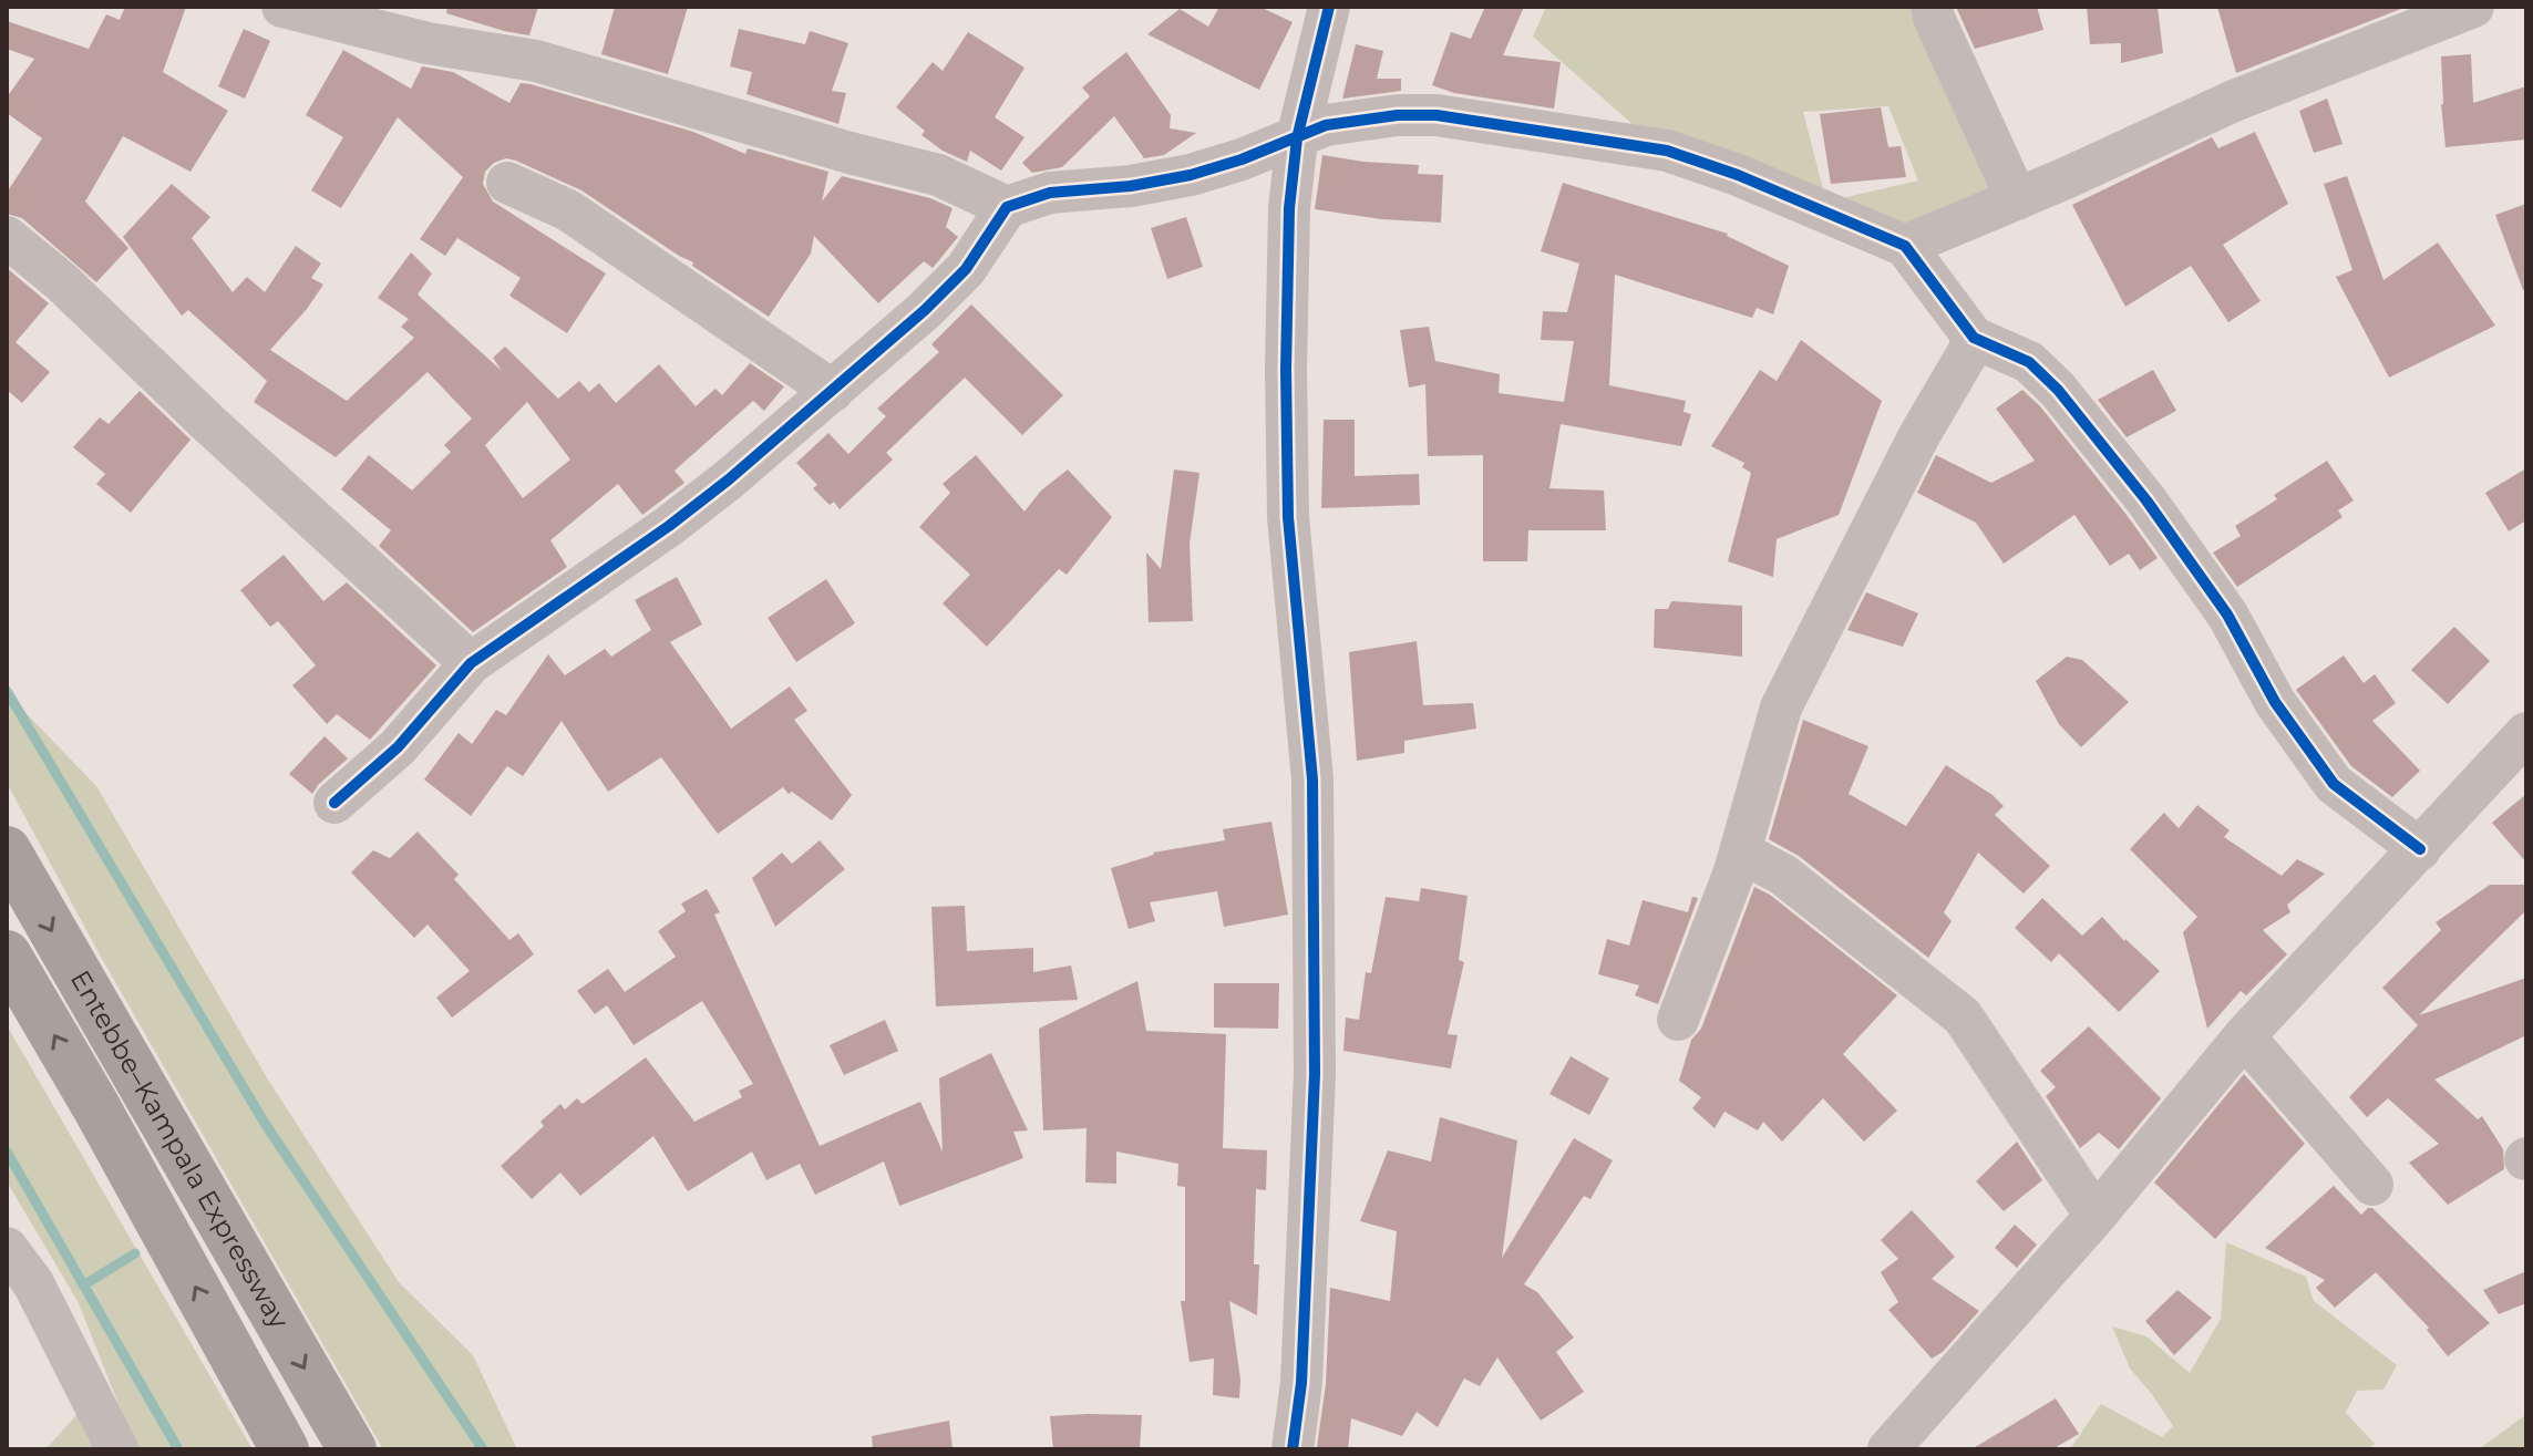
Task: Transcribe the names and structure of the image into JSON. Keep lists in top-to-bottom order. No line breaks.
{"streets":{"highway":["Entebbe–Kampala Expressway"]}}
